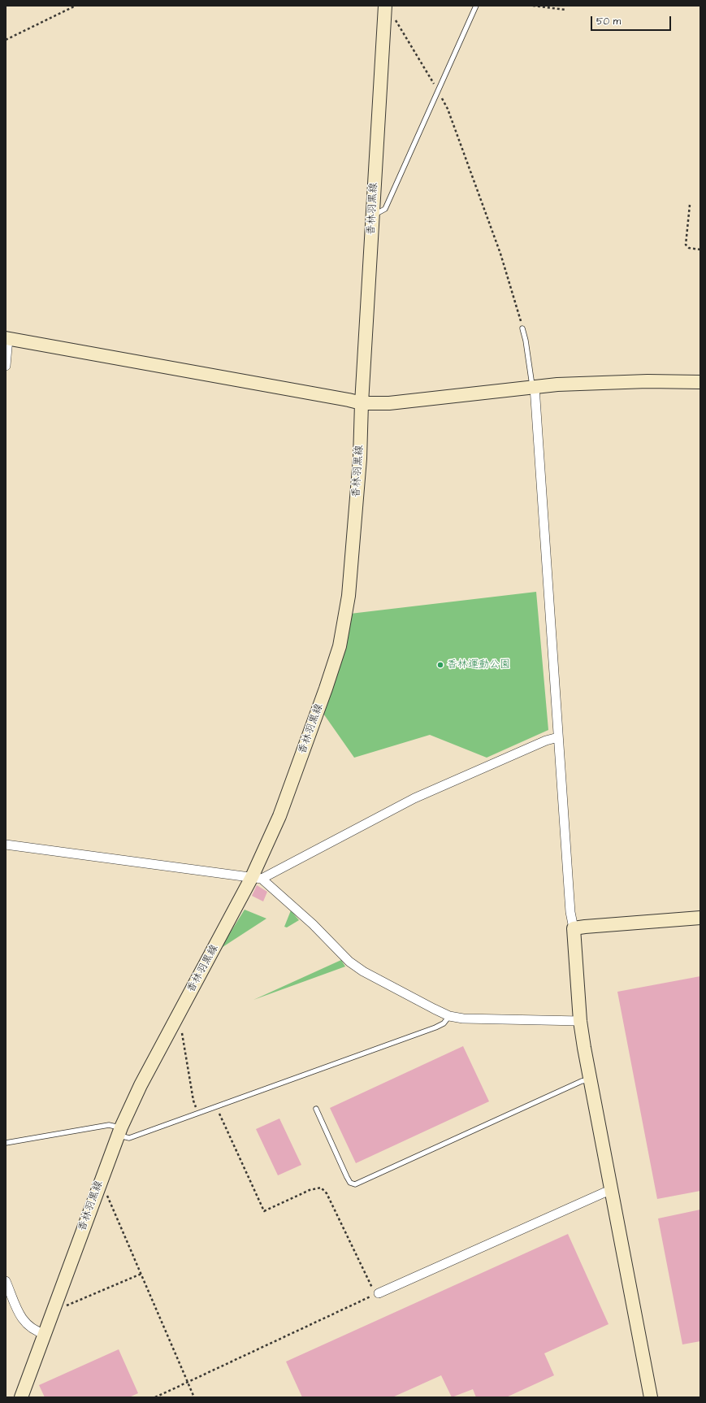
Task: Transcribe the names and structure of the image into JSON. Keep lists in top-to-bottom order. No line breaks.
{"streets":{"main road":["香林羽黒線"]},"places":["香林運動公園"],"scale_bar":"50 m"}
